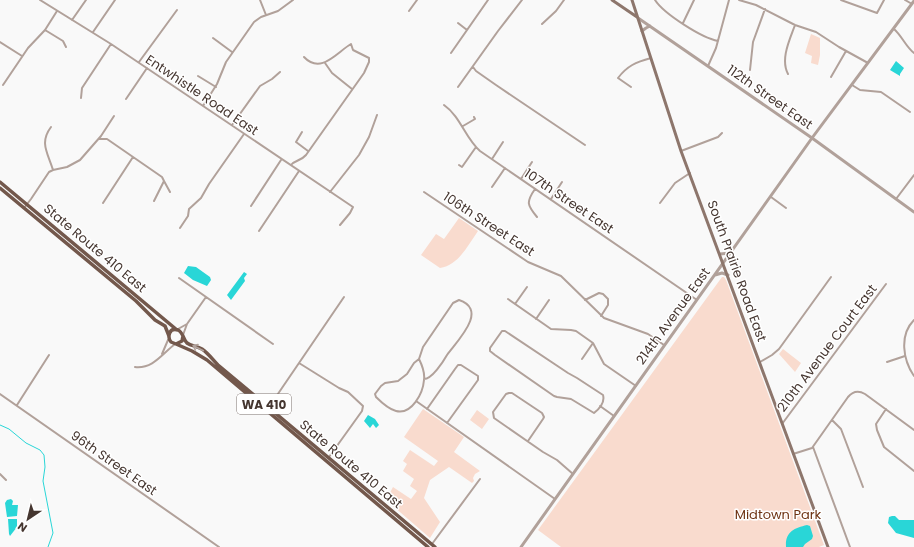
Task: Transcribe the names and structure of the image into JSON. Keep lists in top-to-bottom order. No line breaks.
{"streets":{"main road":["112th Street East","State Route 410 East","South Prairie Road East","WA 410"],"street":["Entwhistle Road East","107th Street East","106th Street East","214th Avenue East","210th Avenue Court East","96th Street East"]},"crossings":[["112th Street East","South Prairie Road East"],["112th Street East","214th Avenue East"],["107th Street East","214th Avenue East"],["106th Street East","214th Avenue East"],["State Route 410 East","WA 410"],["South Prairie Road East","214th Avenue East"],["South Prairie Road East","210th Avenue Court East"]],"parks":["Midtown Park"],"north":"bottom left"}
